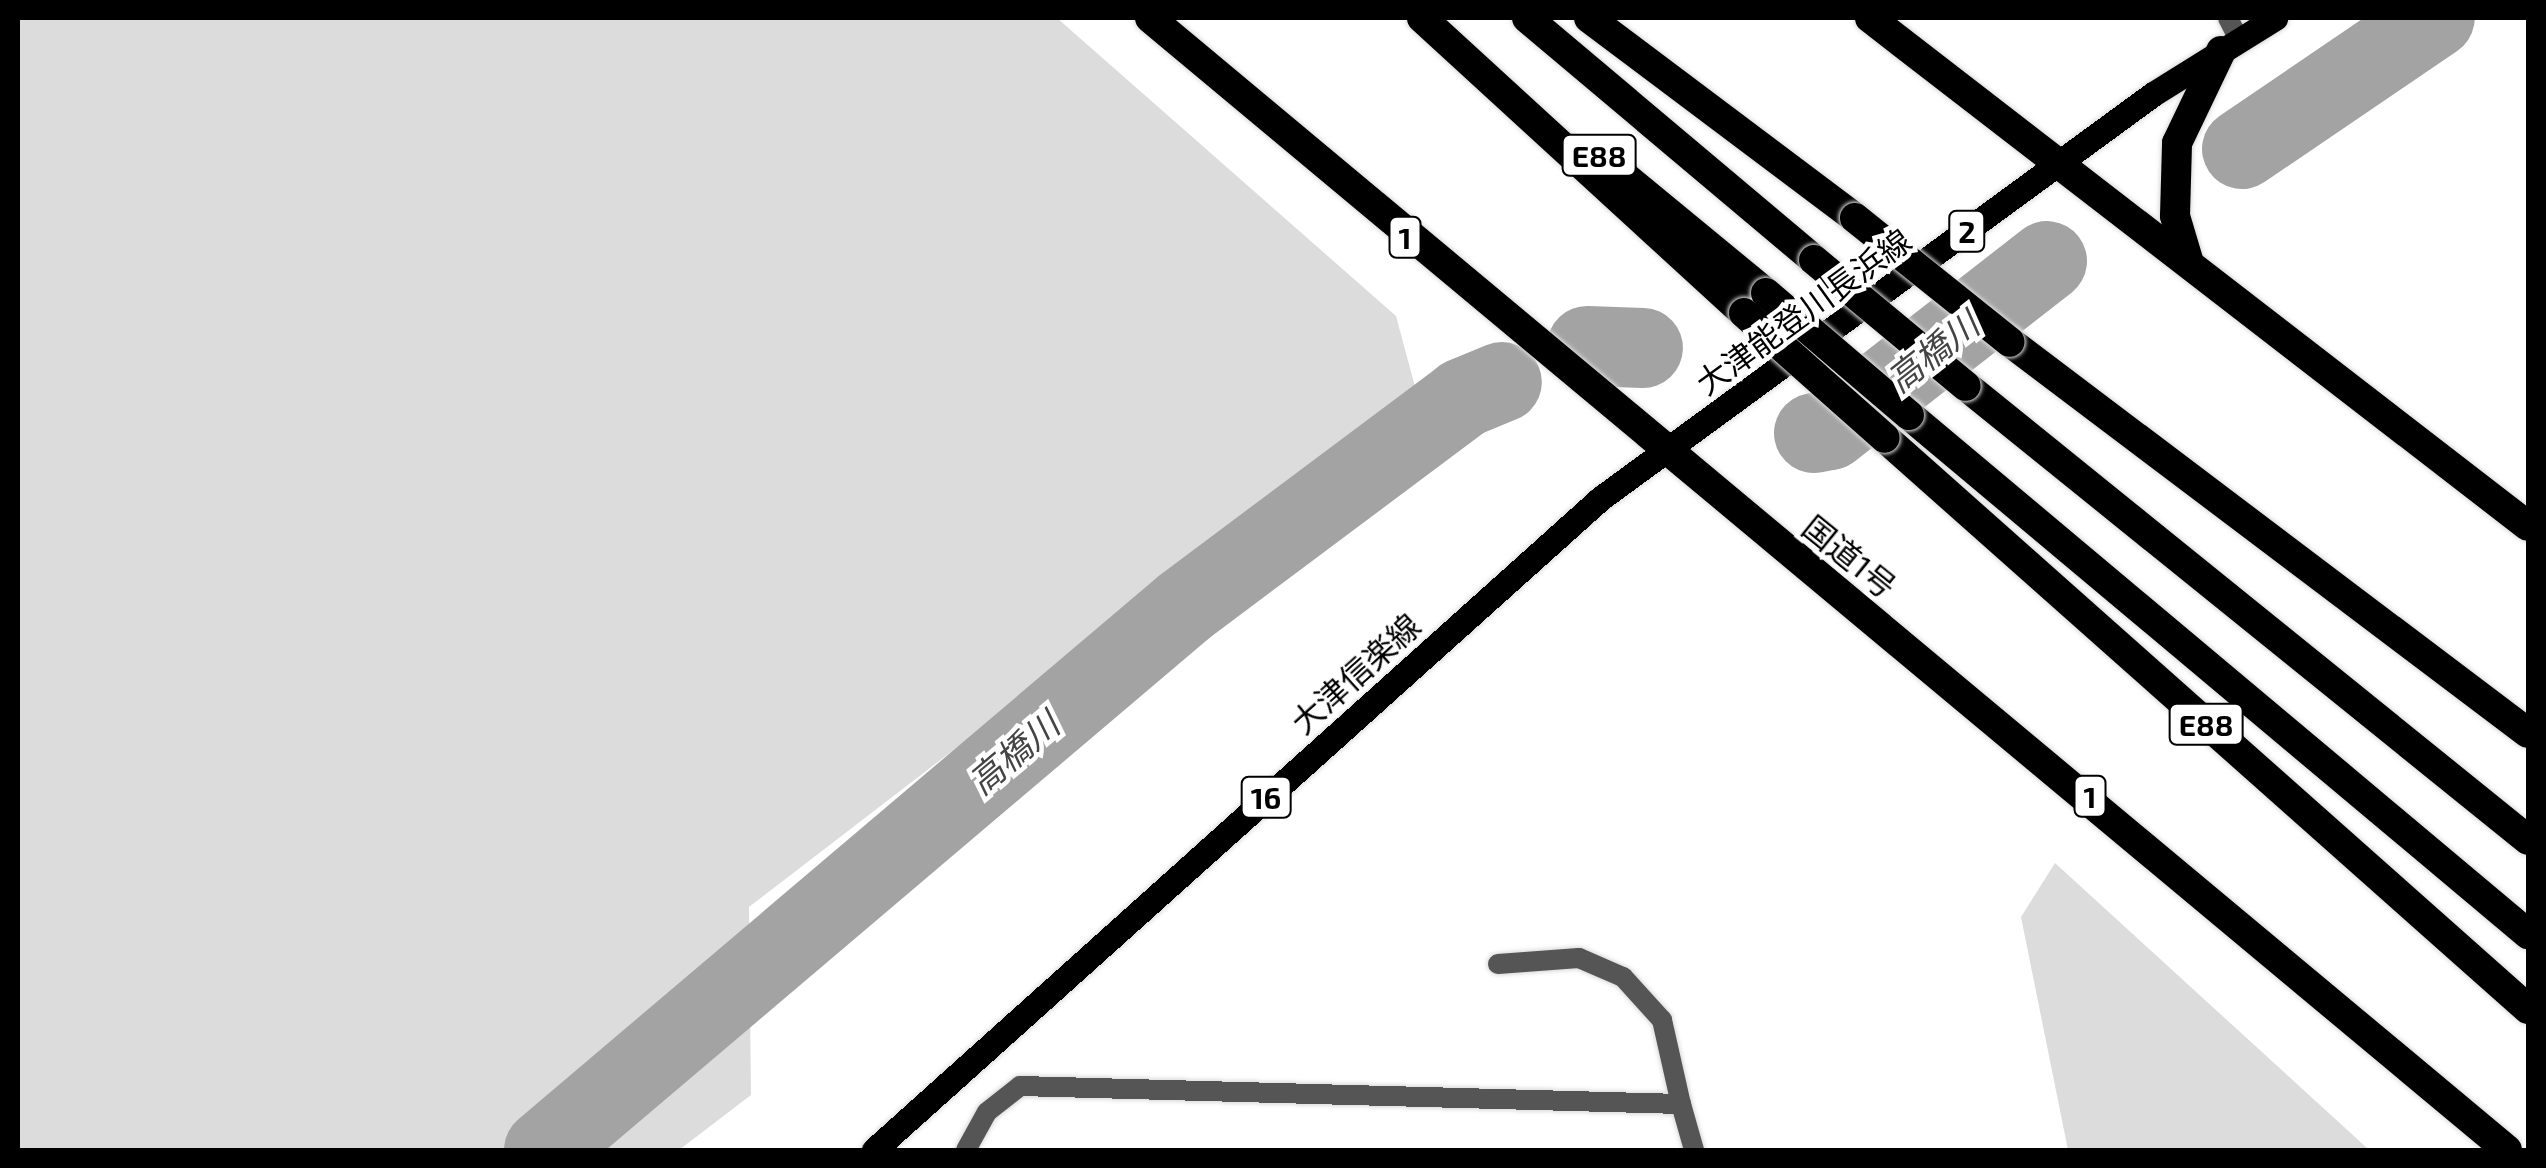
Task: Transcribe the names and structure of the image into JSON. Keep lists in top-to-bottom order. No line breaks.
{"streets":{"highway":["E88","1","国道1号"],"main road":["2","大津能登川長浜線","大津信楽線","16"]},"crossings":[["大津能登川長浜線","国道1号"],["大津能登川長浜線","大津信楽線"],["国道1号","大津信楽線"]],"water":["高橋川"]}
